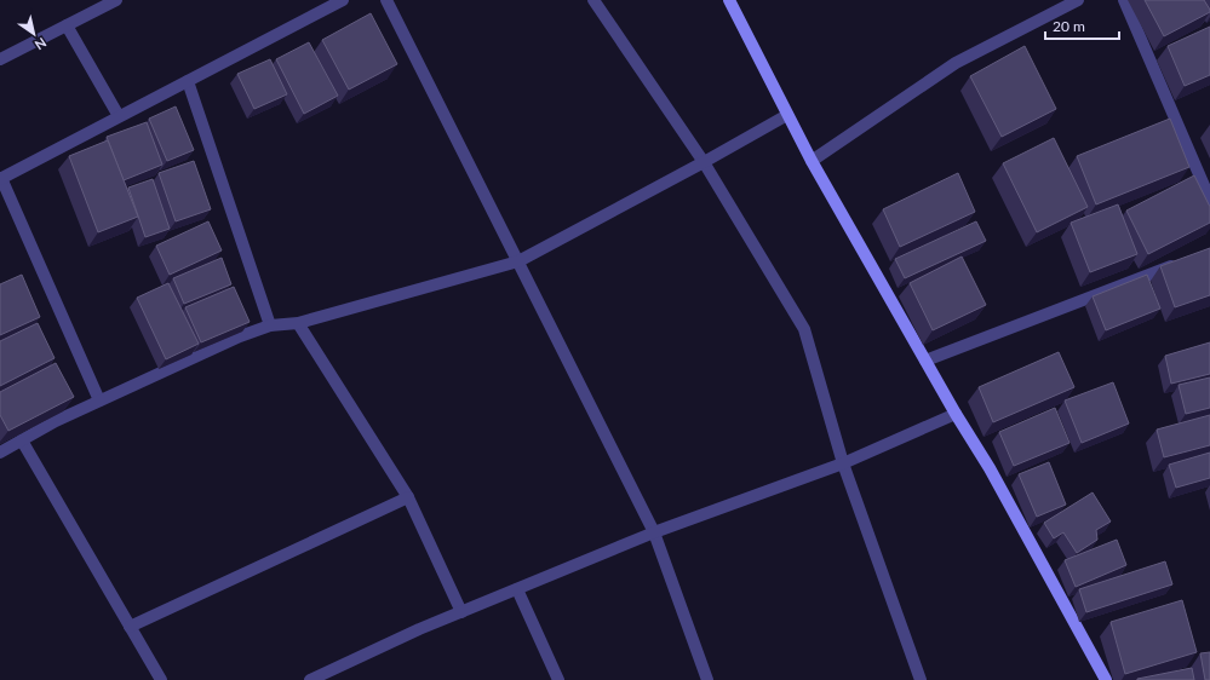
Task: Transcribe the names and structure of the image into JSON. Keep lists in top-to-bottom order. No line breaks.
{"scale_bar":"20 m","north":"bottom right"}
